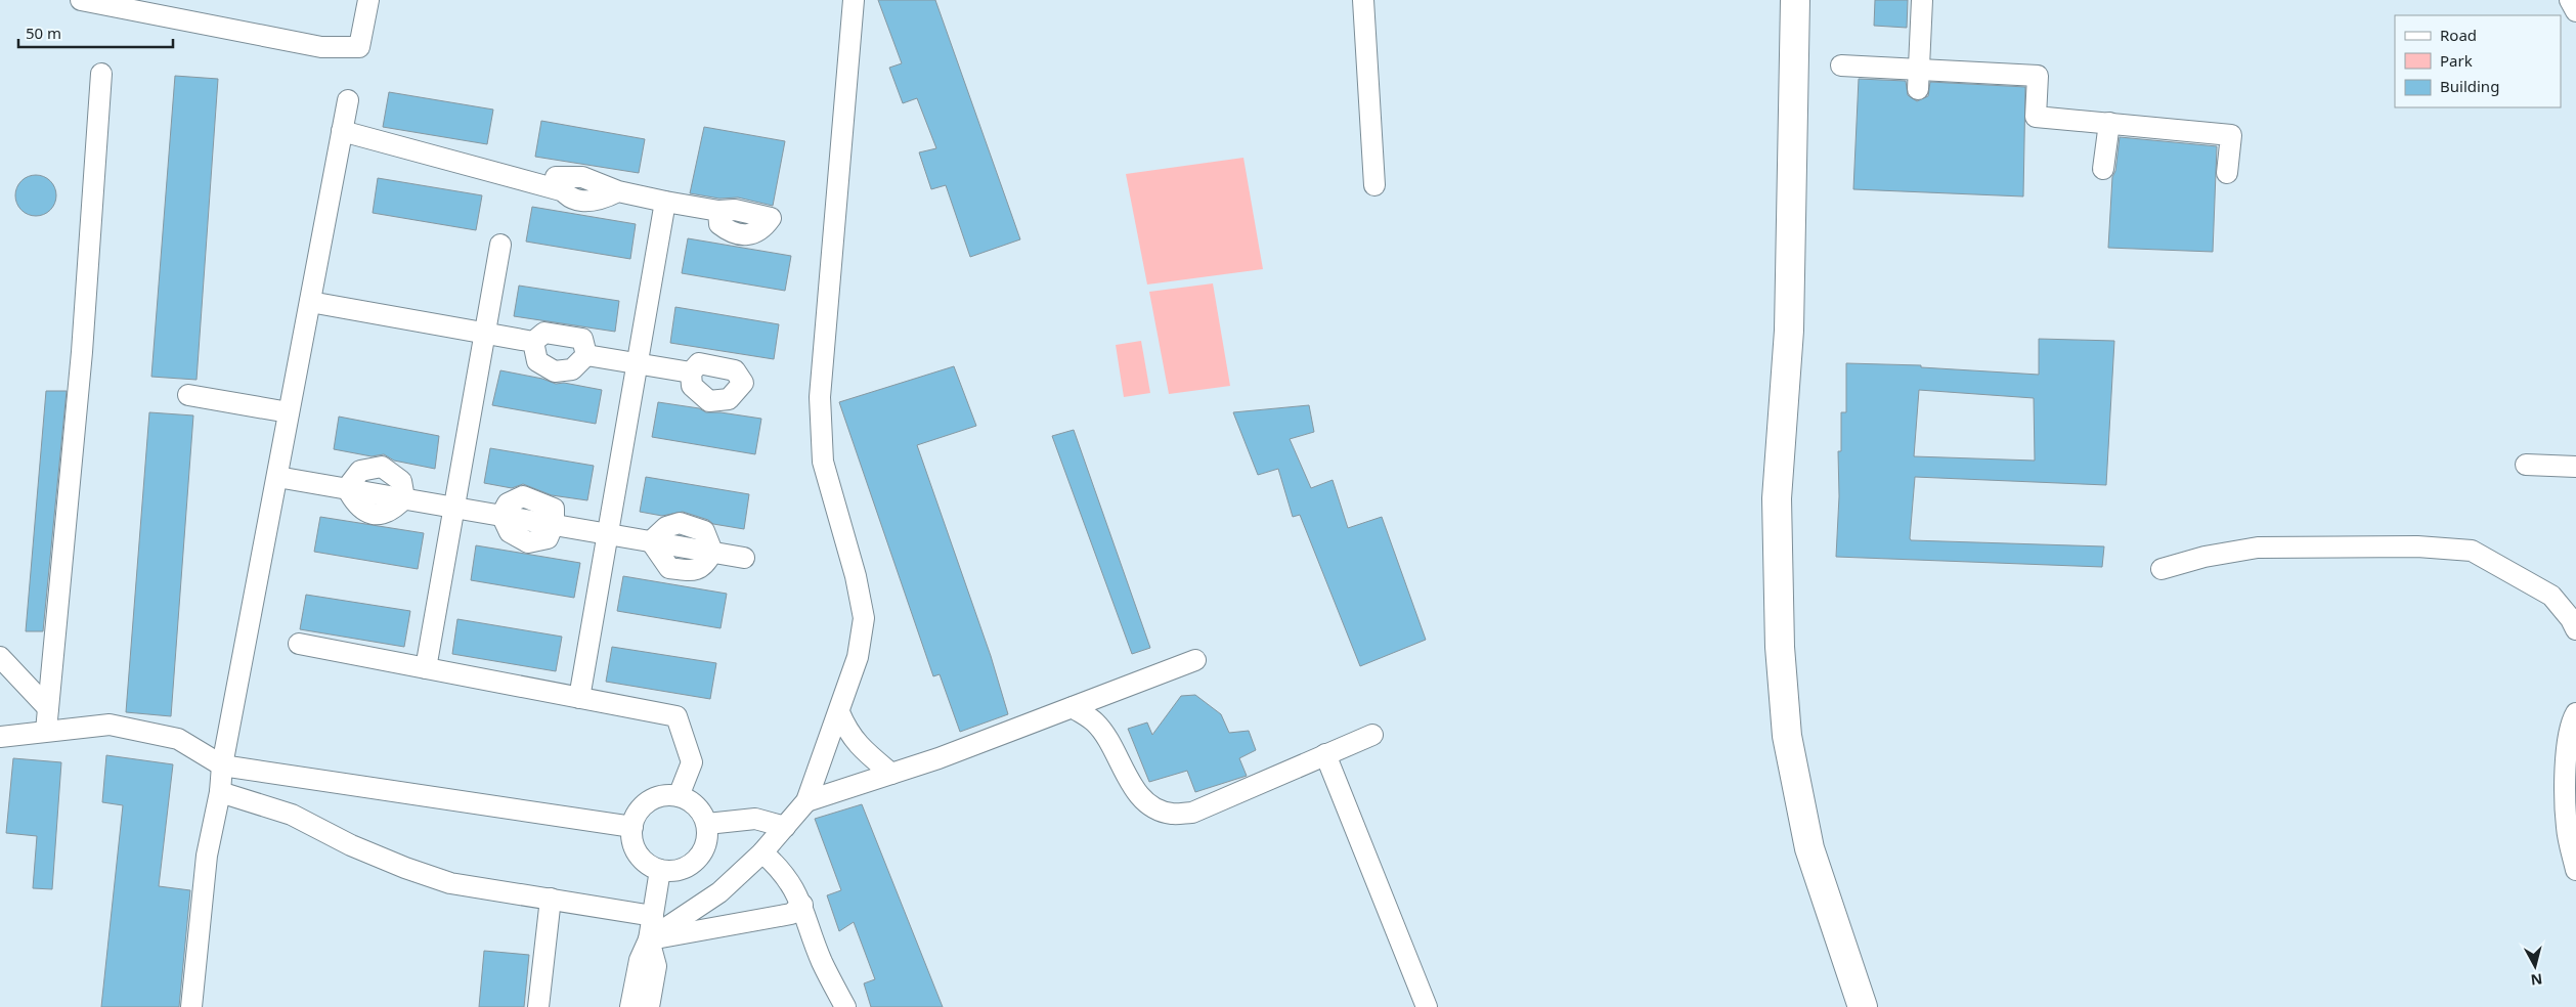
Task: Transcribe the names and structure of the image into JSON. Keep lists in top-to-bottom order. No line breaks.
{"legend":["Road","Park","Building"],"scale_bar":"50 m","north":"bottom"}
